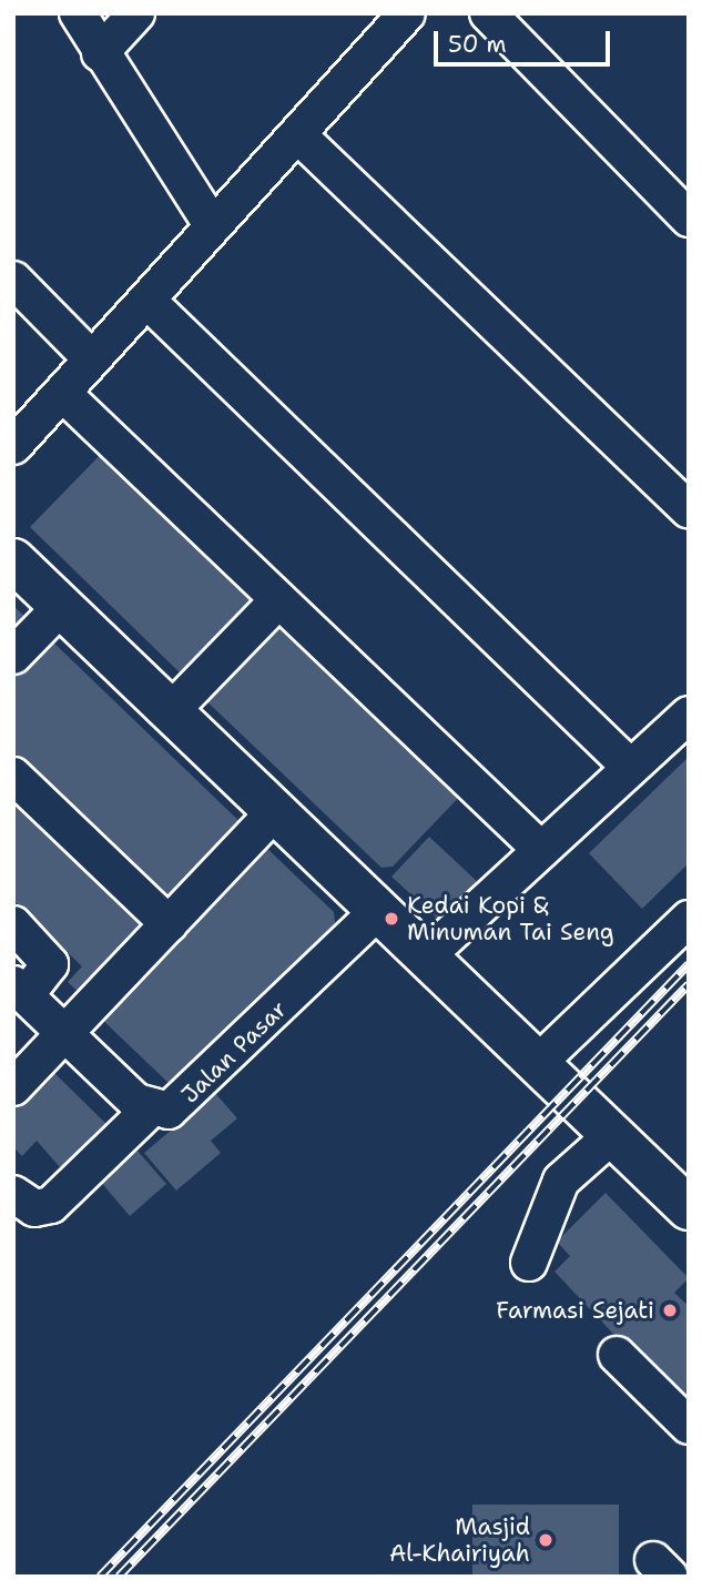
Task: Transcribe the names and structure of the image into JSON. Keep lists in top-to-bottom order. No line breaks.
{"streets":{"street":["Jalan Pasar"]},"places":["Kedai Kopi & Minuman Tai Seng","Farmasi Sejati","Masjid Al-Khairiyah"],"scale_bar":"50 m"}
